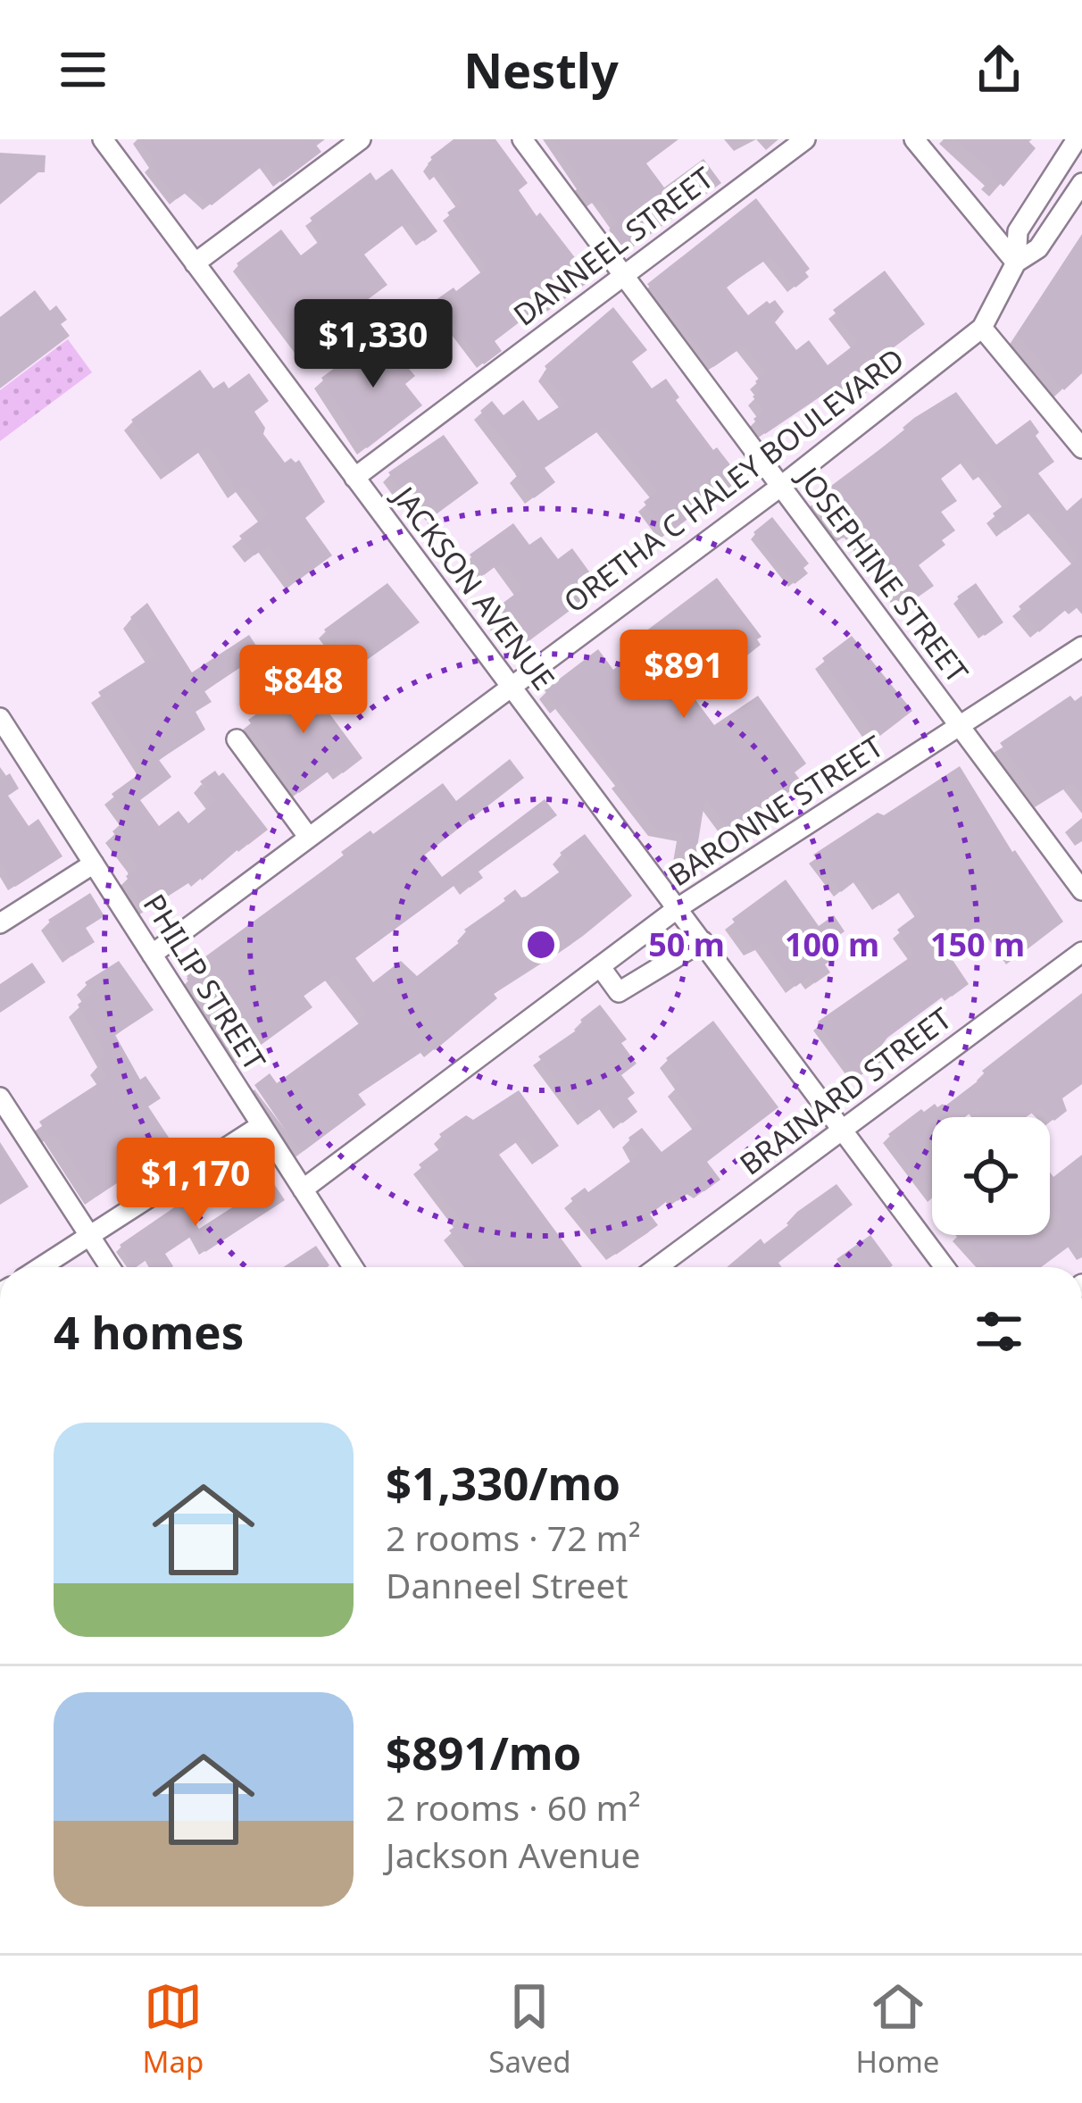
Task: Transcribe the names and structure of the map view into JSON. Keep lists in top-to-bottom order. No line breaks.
{"streets":{"street":["DANNEEL STREET","ORETHA C HALEY BOULEVARD","JOSEPHINE STREET","JACKSON AVENUE","BARONNE STREET","PHILIP STREET","BRAINARD STREET"]},"crossings":[["DANNEEL STREET","JOSEPHINE STREET"],["DANNEEL STREET","JACKSON AVENUE"],["ORETHA C HALEY BOULEVARD","JOSEPHINE STREET"],["ORETHA C HALEY BOULEVARD","JACKSON AVENUE"],["ORETHA C HALEY BOULEVARD","PHILIP STREET"],["JOSEPHINE STREET","BARONNE STREET"],["JACKSON AVENUE","BARONNE STREET"],["JACKSON AVENUE","BRAINARD STREET"],["BARONNE STREET","PHILIP STREET"]],"page":{"header":"Nestly","price":["$1,330","$891","$848","$1,170"],"heading":"4 homes","list":[{"name":"$1,330/mo","note":"2 rooms · 72 m² · Danneel Street"},{"name":"$891/mo","note":"2 rooms · 60 m² · Jackson Avenue"}],"tabs":["Map","Saved","Home"]},"rings":["50 m","100 m","150 m"]}
